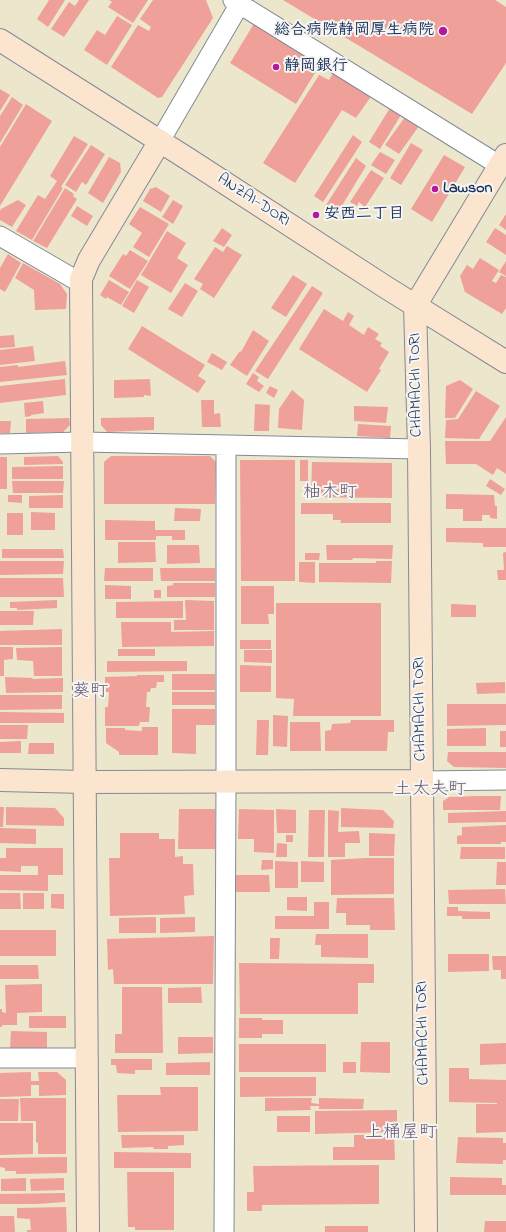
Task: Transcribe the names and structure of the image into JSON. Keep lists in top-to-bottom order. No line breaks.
{"streets":{"street":["ANZAI-DORI","CHAMACHI TORI"]},"crossings":[["ANZAI-DORI","CHAMACHI TORI"]],"districts":["柚木町","葵町","土太夫町","上桶屋町"],"places":["総合病院静岡厚生病院","静岡銀行","Lawson","安西二丁目"]}
